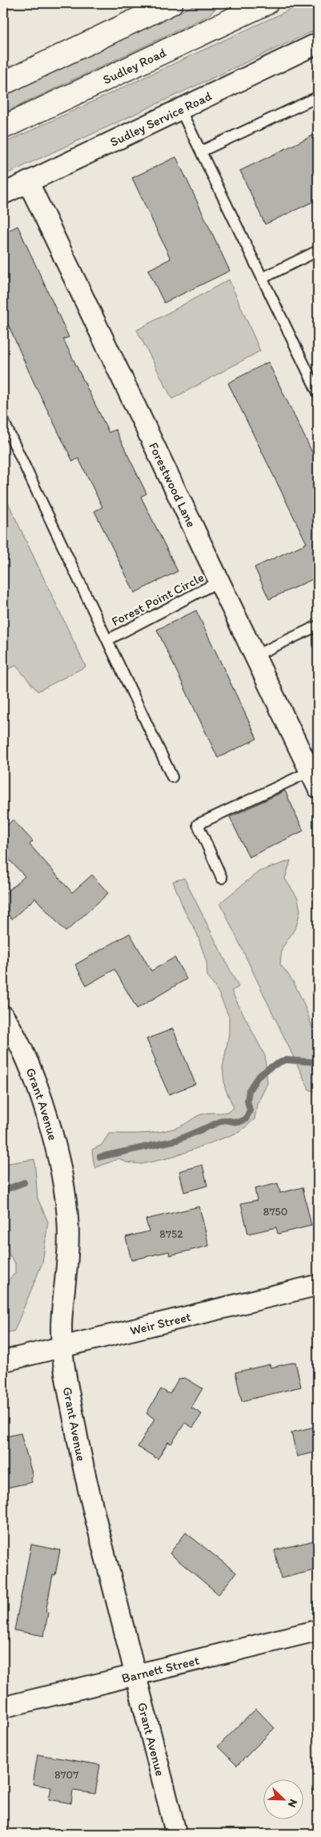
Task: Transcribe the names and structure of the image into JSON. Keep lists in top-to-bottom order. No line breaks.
{"streets":{"main road":["Sudley Road"],"street":["Sudley Service Road","Forestwood Lane","Grant Avenue","Weir Street","Barnett Street"],"lane":["Forest Point Circle"]},"crossings":[["Sudley Service Road","Forestwood Lane"],["Forestwood Lane","Forest Point Circle"],["Grant Avenue","Weir Street"],["Grant Avenue","Barnett Street"]],"house_numbers":["8750","8752","8707"],"north":"bottom right"}
